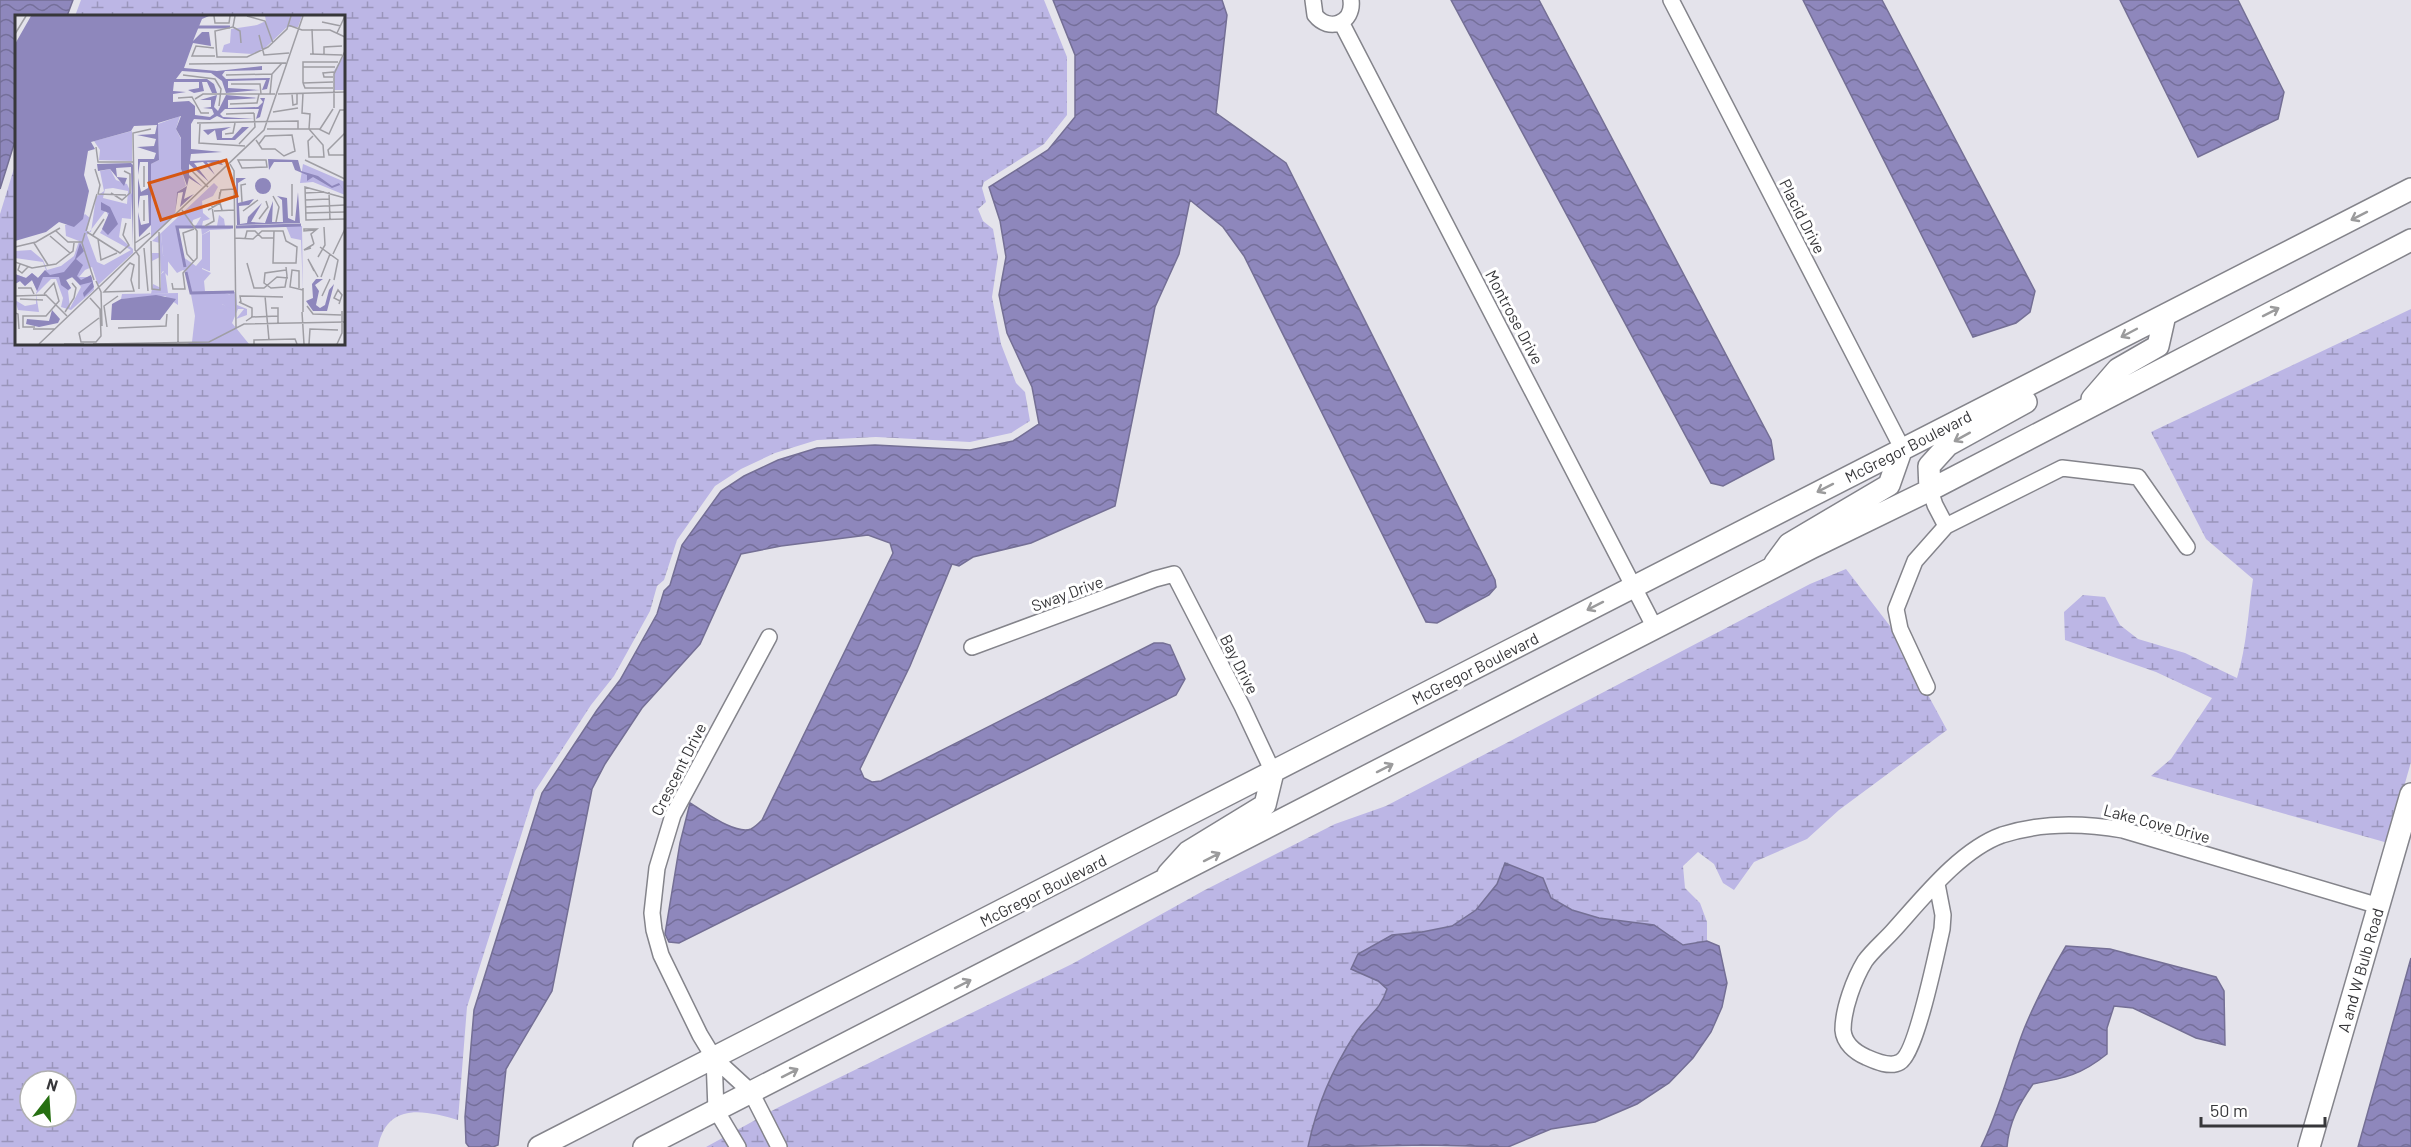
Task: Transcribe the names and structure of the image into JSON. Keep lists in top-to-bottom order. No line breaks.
{"streets":{"main road":["McGregor Boulevard","A and W Bulb Road"],"street":["Placid Drive","Montrose Drive","Sway Drive","Bay Drive","Crescent Drive","Lake Cove Drive"]},"crossings":[["Placid Drive","McGregor Boulevard"],["Montrose Drive","McGregor Boulevard"],["McGregor Boulevard","Bay Drive"],["McGregor Boulevard","Crescent Drive"],["Sway Drive","Bay Drive"],["Lake Cove Drive","A and W Bulb Road"]],"scale_bar":"50 m","north":"top"}
